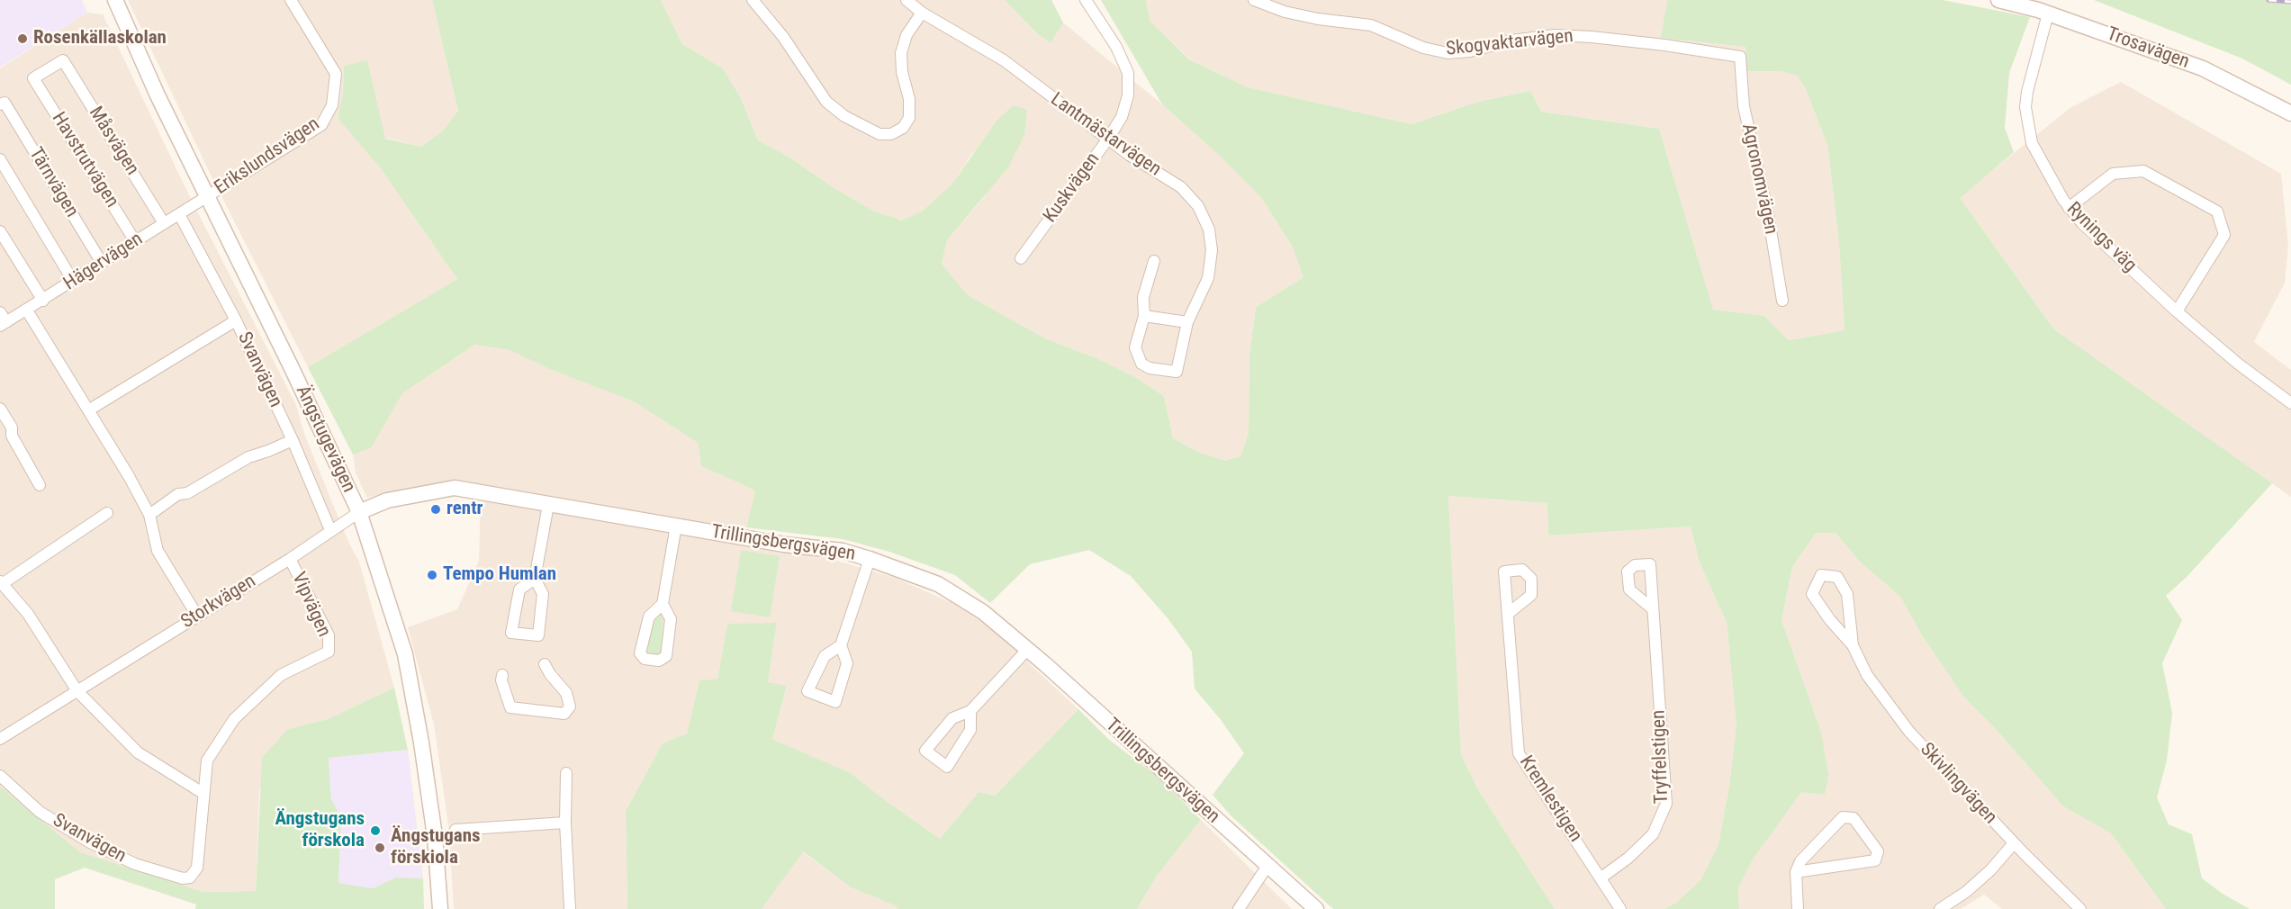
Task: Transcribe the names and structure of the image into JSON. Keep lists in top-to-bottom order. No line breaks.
{"streets":{"street":["Skogvaktarvägen","Trosavägen","Lantmästarvägen","Måsvägen","Erikslundsvägen","Havstrutvägen","Agronomvägen","Tärnvägen","Kuskvägen","Rynings väg","Hägervägen","Svanvägen","Ängstugevägen","Trillingsbergsvägen","Storkvägen","Vipvägen","Tryffelstigen","Skivlingvägen","Kremlestigen"]},"crossings":[["Skogvaktarvägen","Agronomvägen"],["Trosavägen","Rynings väg"],["Lantmästarvägen","Kuskvägen"],["Måsvägen","Havstrutvägen"],["Måsvägen","Hägervägen"],["Erikslundsvägen","Hägervägen"],["Erikslundsvägen","Ängstugevägen"],["Havstrutvägen","Hägervägen"],["Tärnvägen","Hägervägen"],["Hägervägen","Svanvägen"],["Hägervägen","Ängstugevägen"],["Svanvägen","Storkvägen"],["Svanvägen","Vipvägen"],["Ängstugevägen","Trillingsbergsvägen"],["Ängstugevägen","Storkvägen"],["Trillingsbergsvägen","Storkvägen"],["Storkvägen","Vipvägen"],["Tryffelstigen","Kremlestigen"]],"places":["Rosenkällaskolan","rentr","Tempo Humlan","Ängstugans förskola","Ängstugans förskiola"]}
